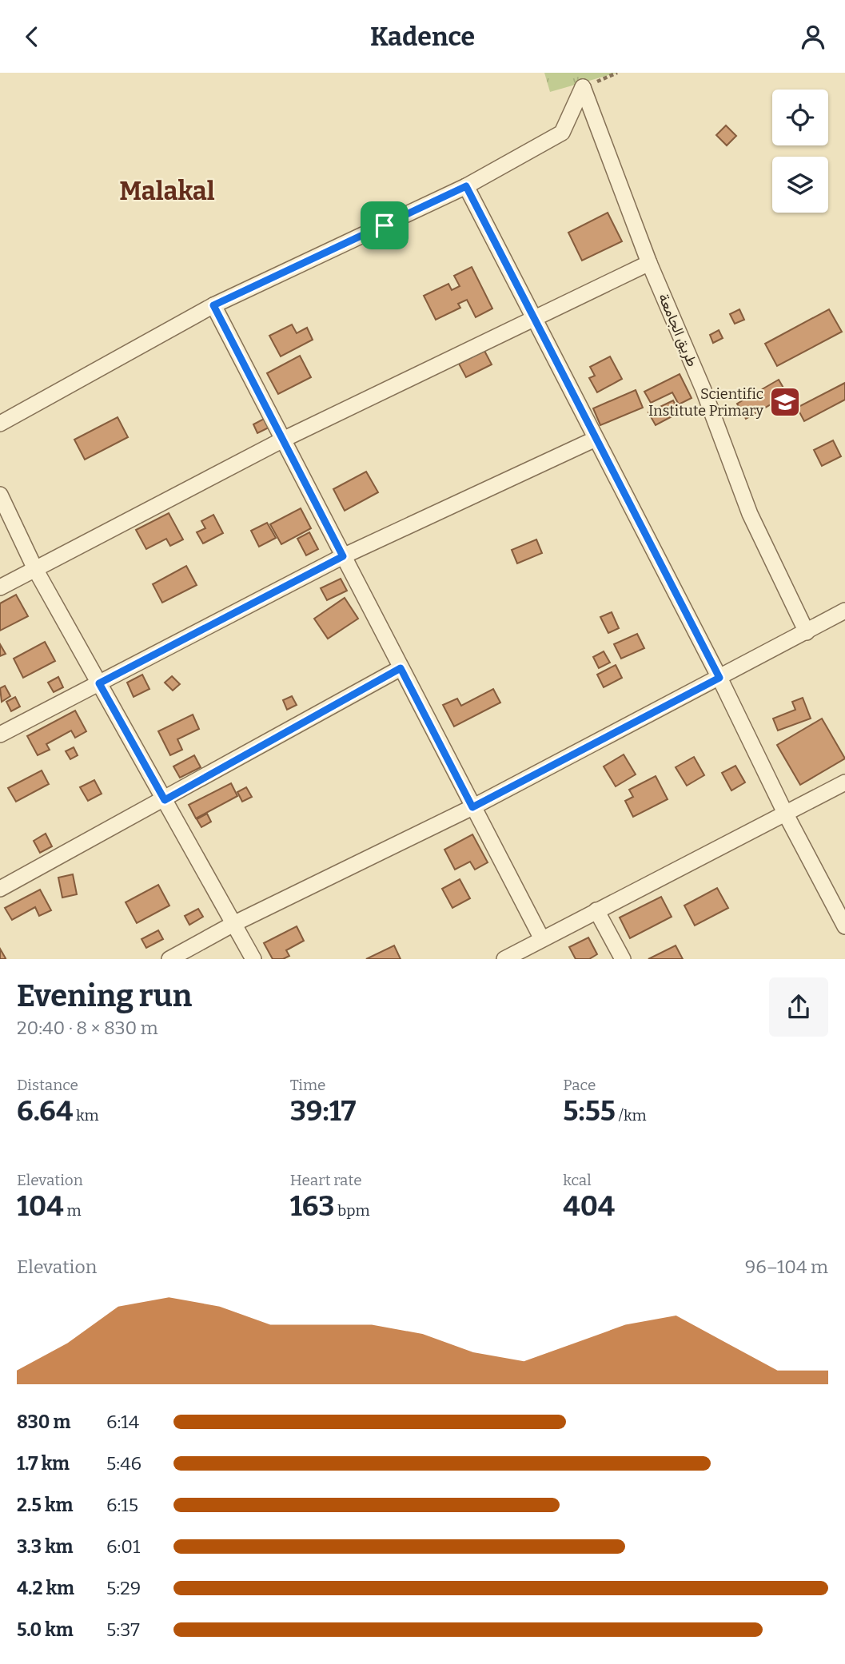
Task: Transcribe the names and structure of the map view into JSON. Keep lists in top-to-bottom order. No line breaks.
{"streets":{"street":["طريق الجامعة"]},"districts":["Malakal"],"places":{"school or university":["Scientific Institute Primary"]},"page":{"header":"Kadence","heading":["Evening run","20:40 · 8 × 830 m"],"stats":[["Distance","6.64 km"],["Time","39:17"],["Pace","5:55 /km"],["Elevation","104 m"],["Heart rate","163 bpm"],["kcal","404"]],"chart":["Elevation","96–104 m"],"list":[{"name":"830 m","note":"6:14"},{"name":"1.7 km","note":"5:46"},{"name":"2.5 km","note":"6:15"},{"name":"3.3 km","note":"6:01"},{"name":"4.2 km","note":"5:29"},{"name":"5.0 km","note":"5:37"}]}}
